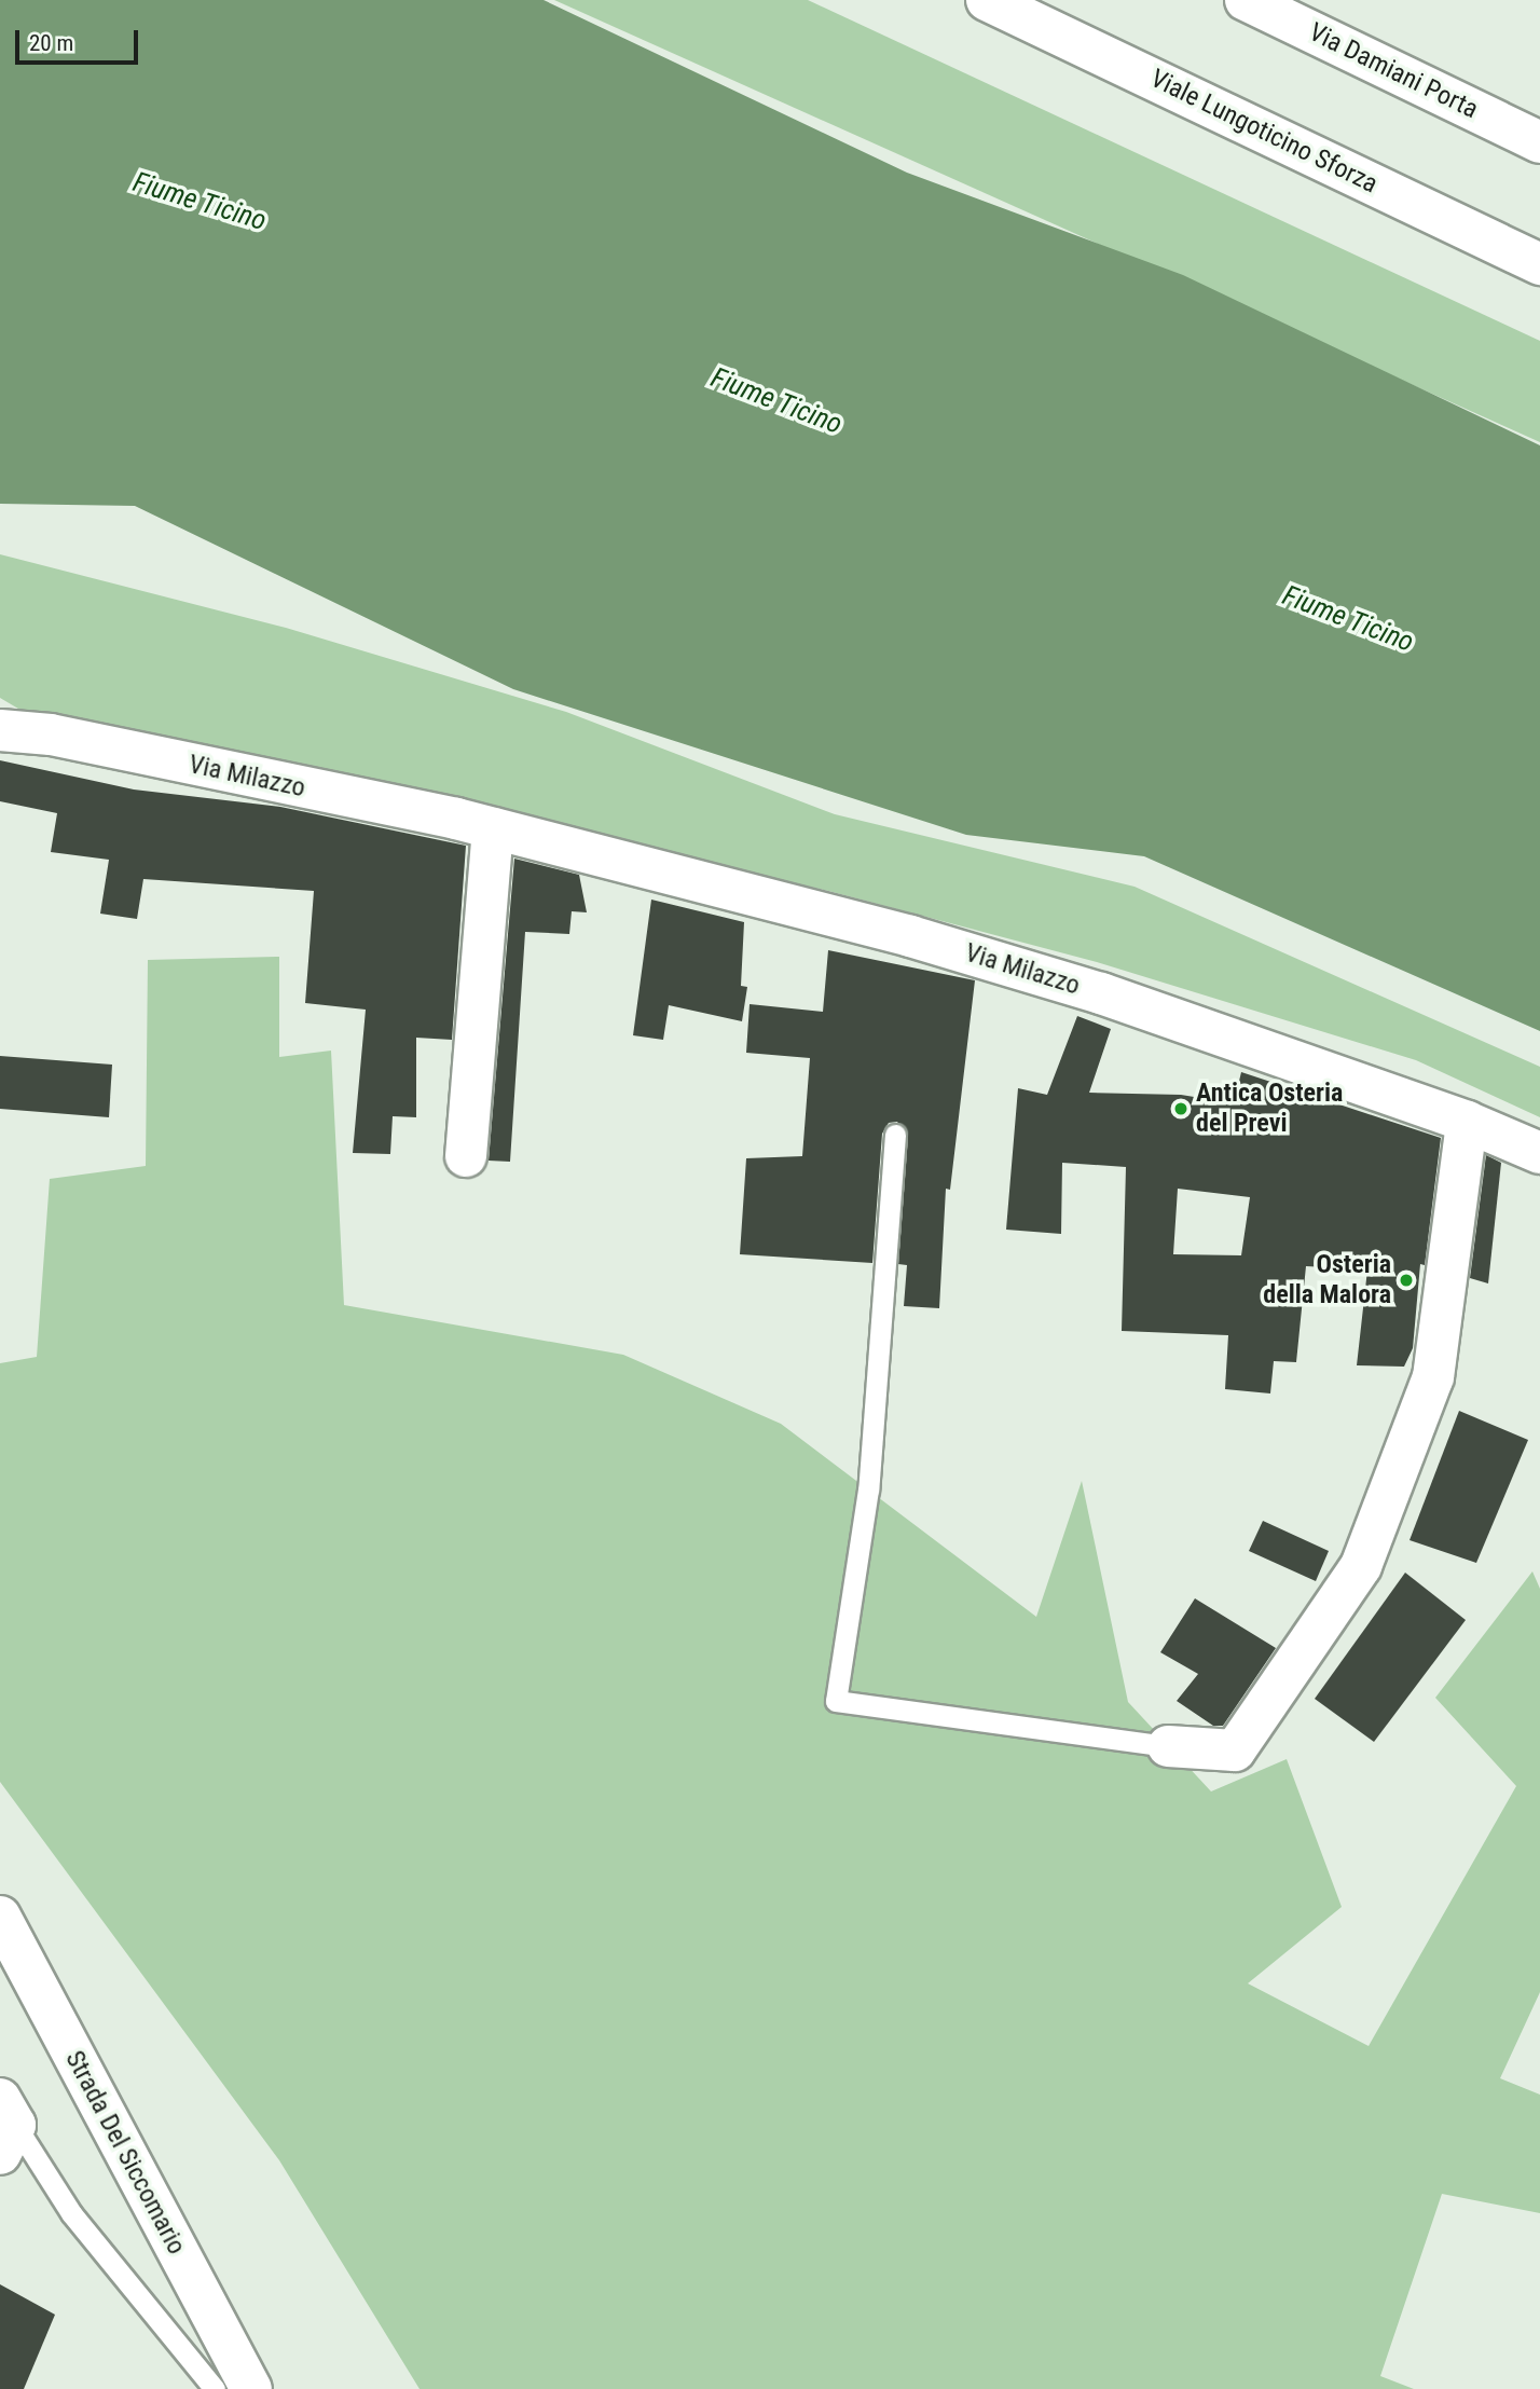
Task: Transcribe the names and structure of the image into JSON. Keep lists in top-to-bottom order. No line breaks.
{"streets":{"street":["Via Damiani Porta","Viale Lungoticino Sforza","Via Milazzo","Strada Del Siccomario"]},"water":["Fiume Ticino"],"places":["Antica Osteria del Previ","Osteria della Malora"],"scale_bar":"20 m"}
